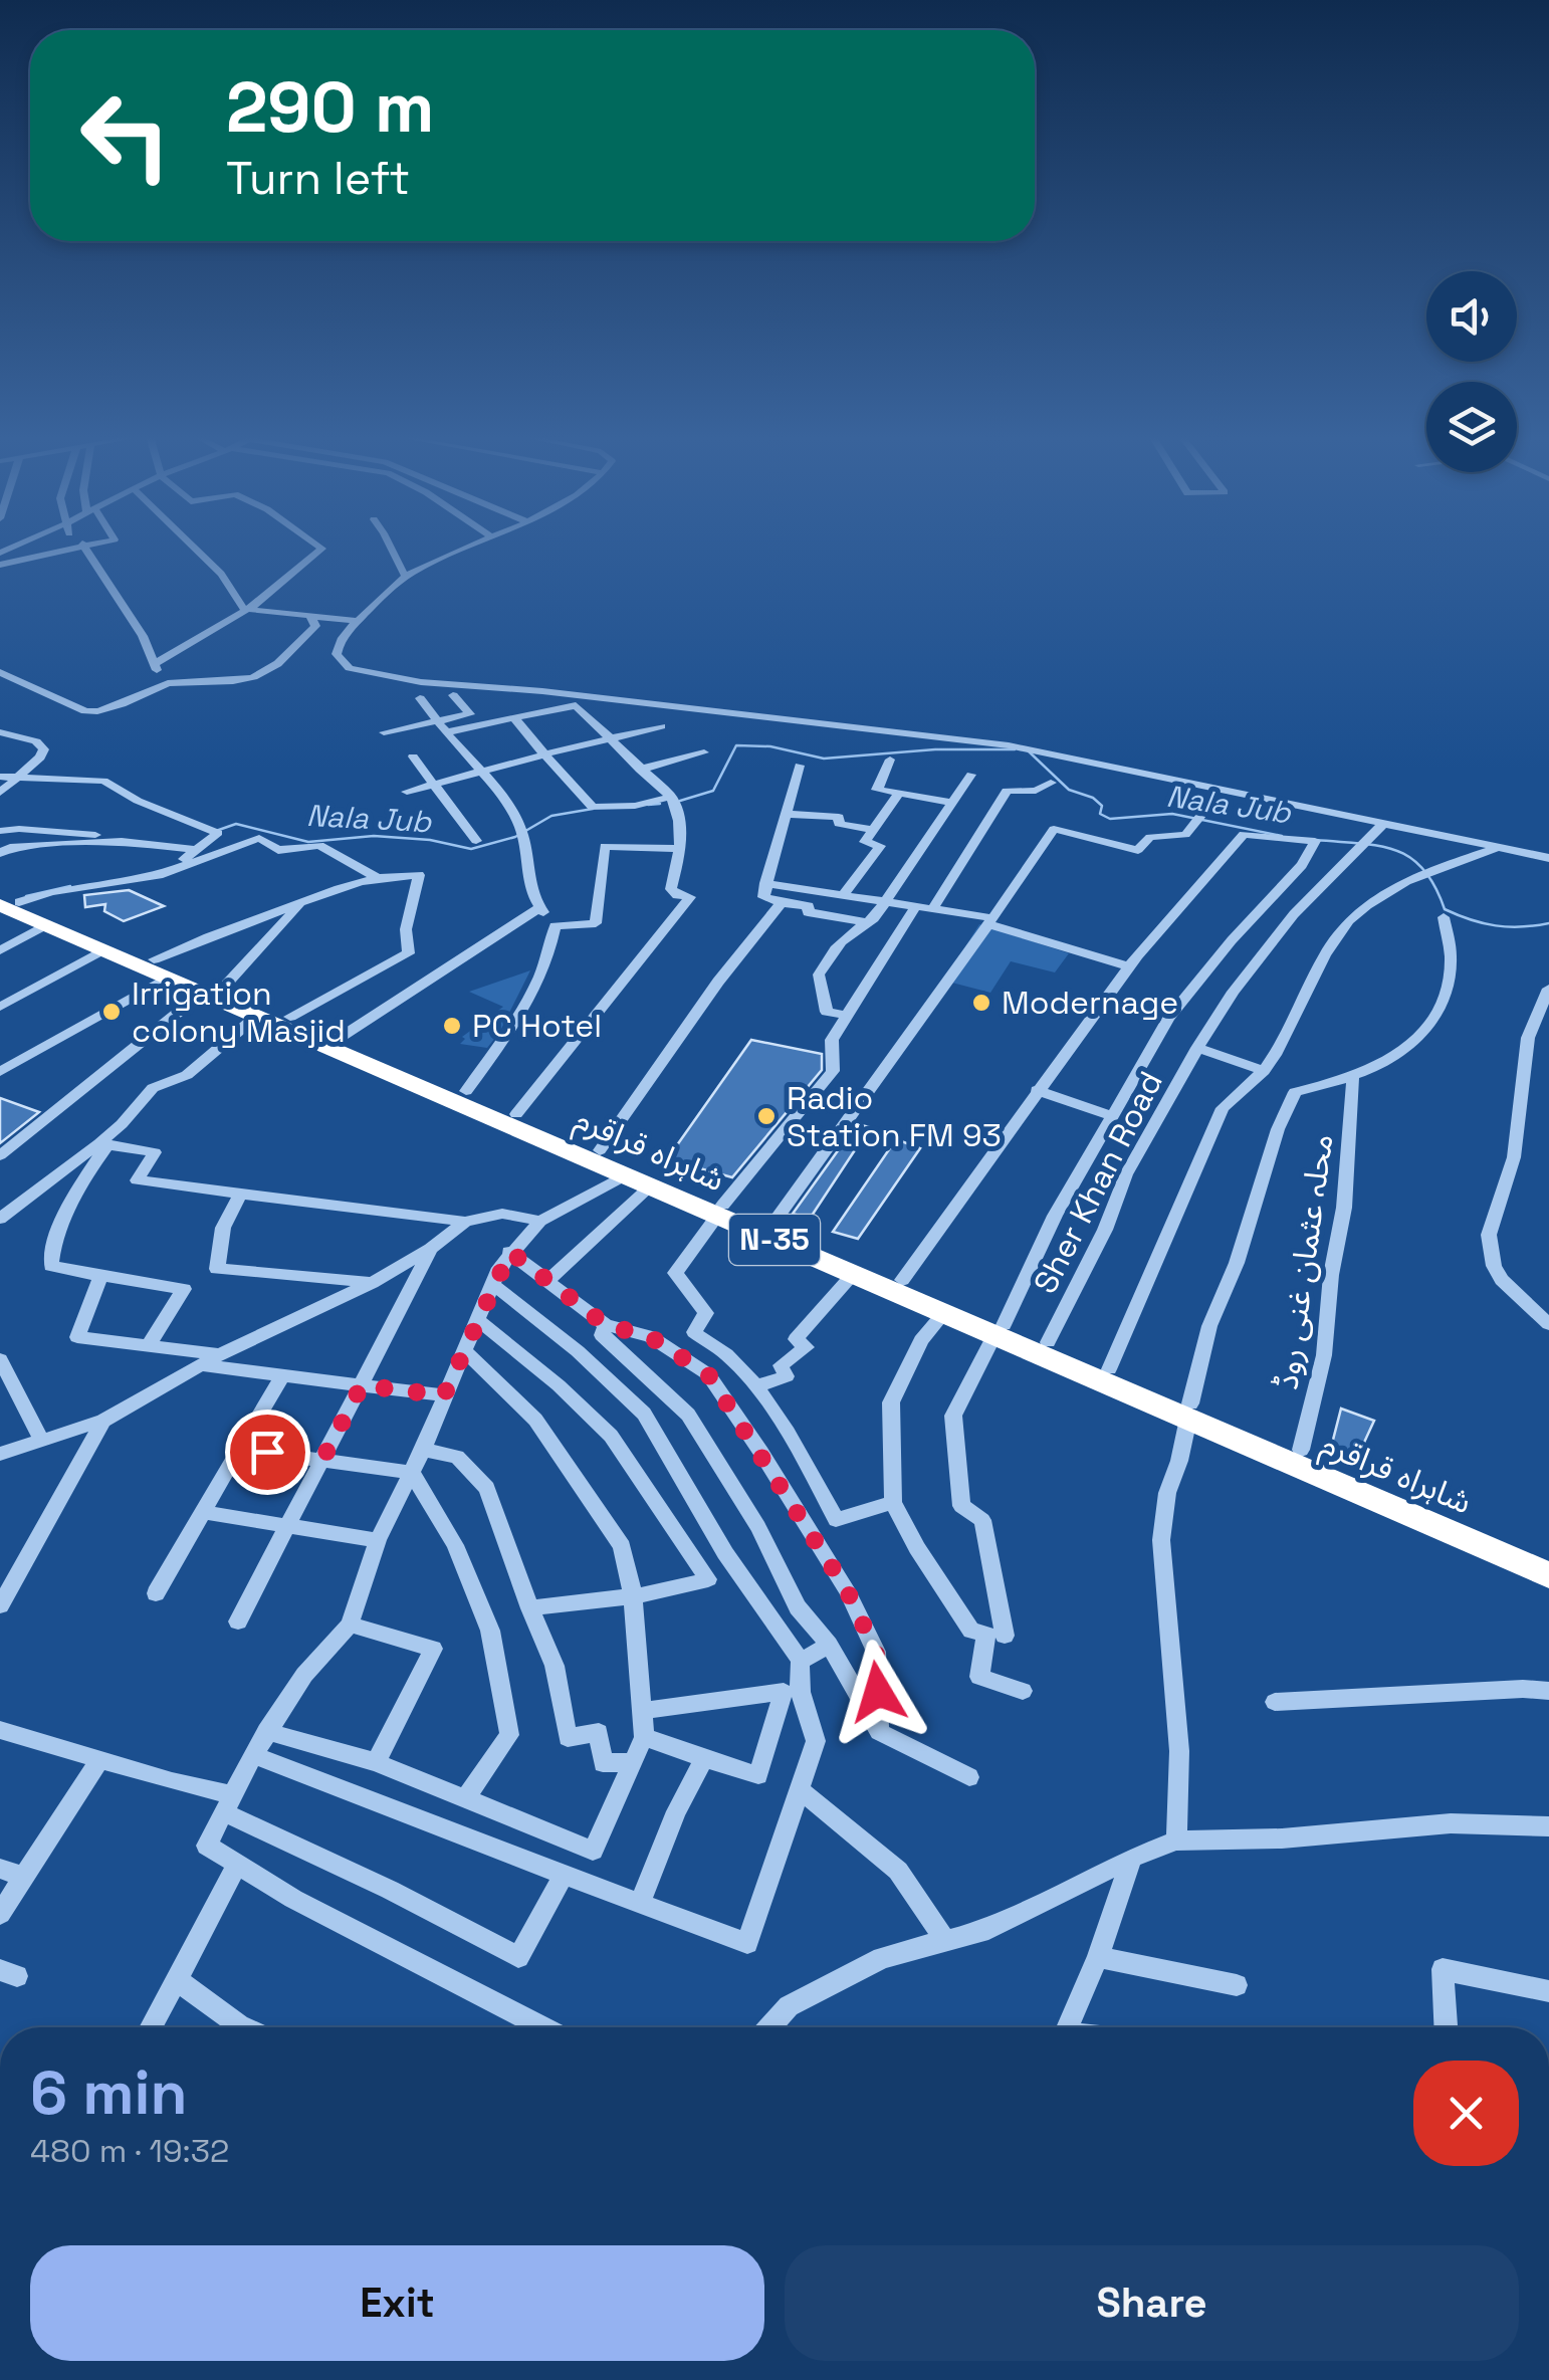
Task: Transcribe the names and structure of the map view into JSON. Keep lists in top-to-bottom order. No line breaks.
{"streets":{"highway":["شاہراہ قراقرم","N-35"],"street":["Sher Khan Road","محلہ عثمان غنی روڈ"]},"crossings":[["شاہراہ قراقرم","Sher Khan Road"],["شاہراہ قراقرم","محلہ عثمان غنی روڈ"]],"water":["Nala Jub"],"places":["Modernage","Irrigation colony Masjid","PC Hotel","Radio Station FM 93"],"page":{"turn":["290 m","Turn left"],"heading":["6 min","480 m · 19:32"],"buttons":["Exit","Share"]}}
